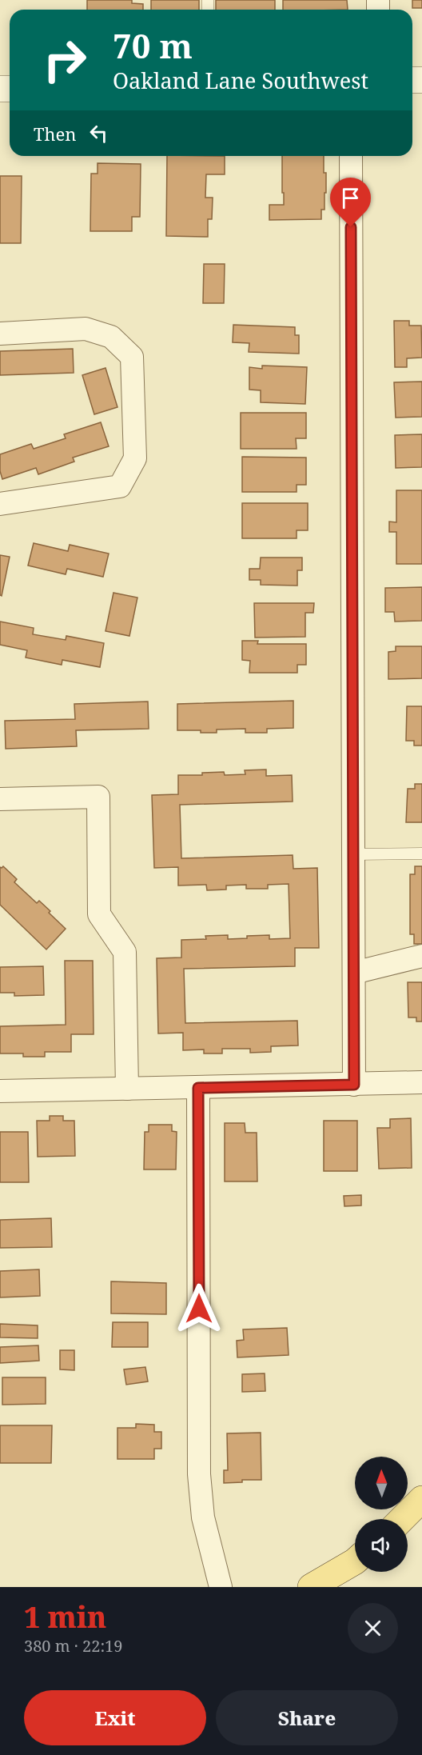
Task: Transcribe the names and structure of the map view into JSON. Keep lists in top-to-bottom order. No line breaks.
{"north":"top","page":{"turn":["70 m","Oakland Lane Southwest"],"then":"Then","heading":["1 min","380 m · 22:19"],"buttons":["Exit","Share"]}}
